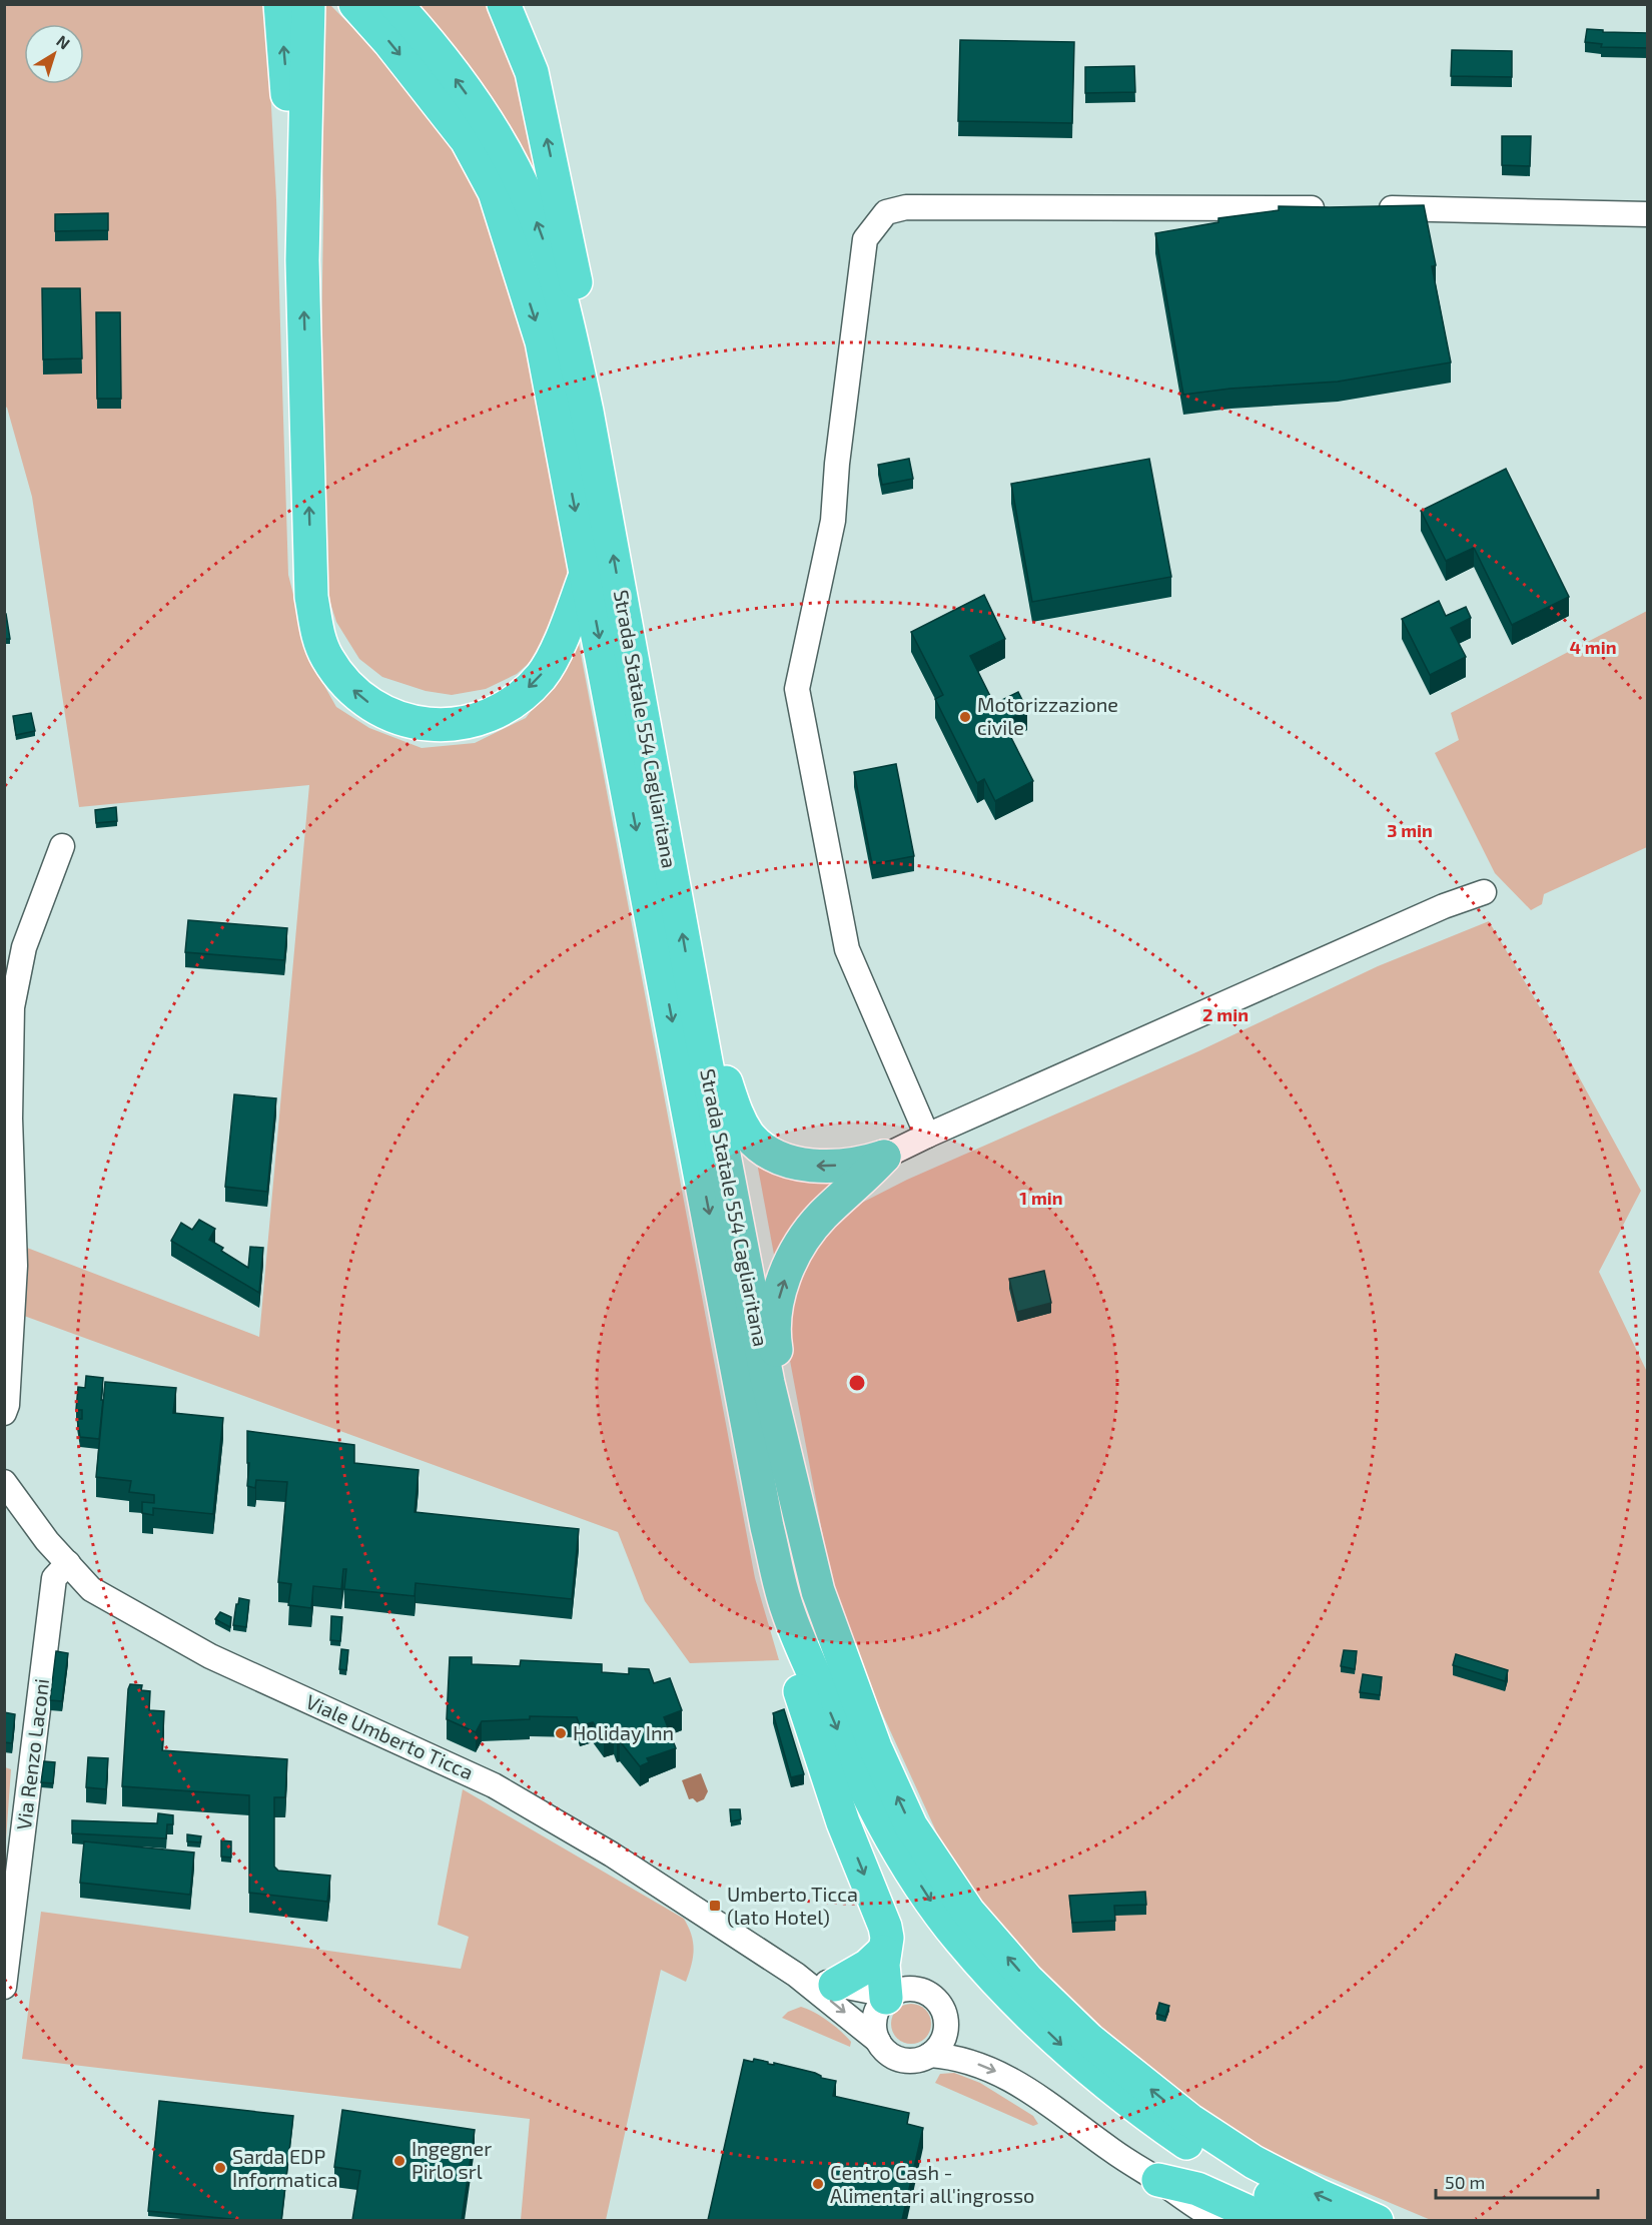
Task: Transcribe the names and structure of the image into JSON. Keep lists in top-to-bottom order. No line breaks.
{"streets":{"highway":["Strada Statale 554 Cagliaritana"],"street":["Viale Umberto Ticca","Via Renzo Laconi"]},"crossings":[["Viale Umberto Ticca","Via Renzo Laconi"]],"places":{"other":["Motorizzazione civile","Holiday Inn","Ingegner Pirlo srl","Sarda EDP Informatica","Centro Cash - Alimentari all'ingrosso"],"transit":["Umberto Ticca (lato Hotel)"]},"scale_bar":"50 m","north":"top right","rings":["4 min","3 min","2 min","1 min"]}
